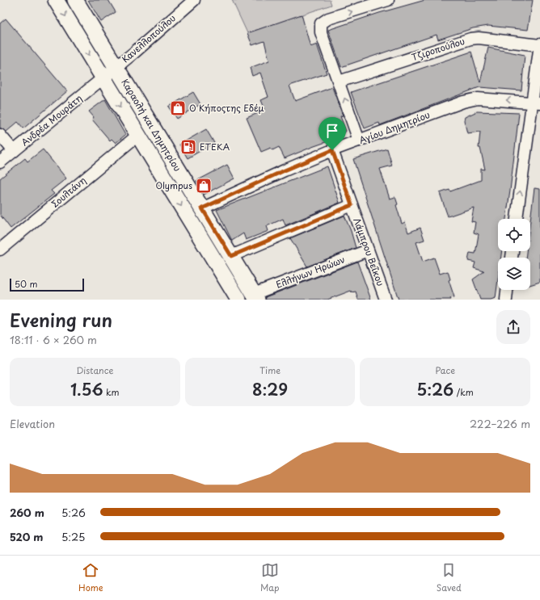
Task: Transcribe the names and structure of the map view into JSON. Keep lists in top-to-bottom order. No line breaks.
{"streets":{"main road":["Καραολή και Δημητρίου"],"street":["Κανελλοπούλου","Τζιροπούλου","Ανδρέα Μουράτη","Αγίου Δημητρίου","Σουλτάνη","Λάμπρου Βεΐκου","Ελλήνων Ηρώων"]},"crossings":[["Κανελλοπούλου","Ανδρέα Μουράτη"],["Κανελλοπούλου","Καραολή και Δημητρίου"],["Ανδρέα Μουράτη","Καραολή και Δημητρίου"],["Καραολή και Δημητρίου","Αγίου Δημητρίου"],["Καραολή και Δημητρίου","Σουλτάνη"],["Καραολή και Δημητρίου","Ελλήνων Ηρώων"],["Αγίου Δημητρίου","Λάμπρου Βεΐκου"],["Λάμπρου Βεΐκου","Ελλήνων Ηρώων"]],"one_way":["Αγίου Δημητρίου"],"places":{"shop":["Ο Κήποςτης Εδέμ","Olympus"],"fuel station":["ΕΤΕΚΑ"]},"scale_bar":"50 m","page":{"scale":"50 m","heading":["Evening run","18:11 · 6 × 260 m"],"stats":[["Distance","1.56 km"],["Time","8:29"],["Pace","5:26 /km"]],"chart":["Elevation","222–226 m"],"list":[{"name":"260 m","note":"5:26"},{"name":"520 m","note":"5:25"}],"tabs":["Home","Map","Saved"]}}
